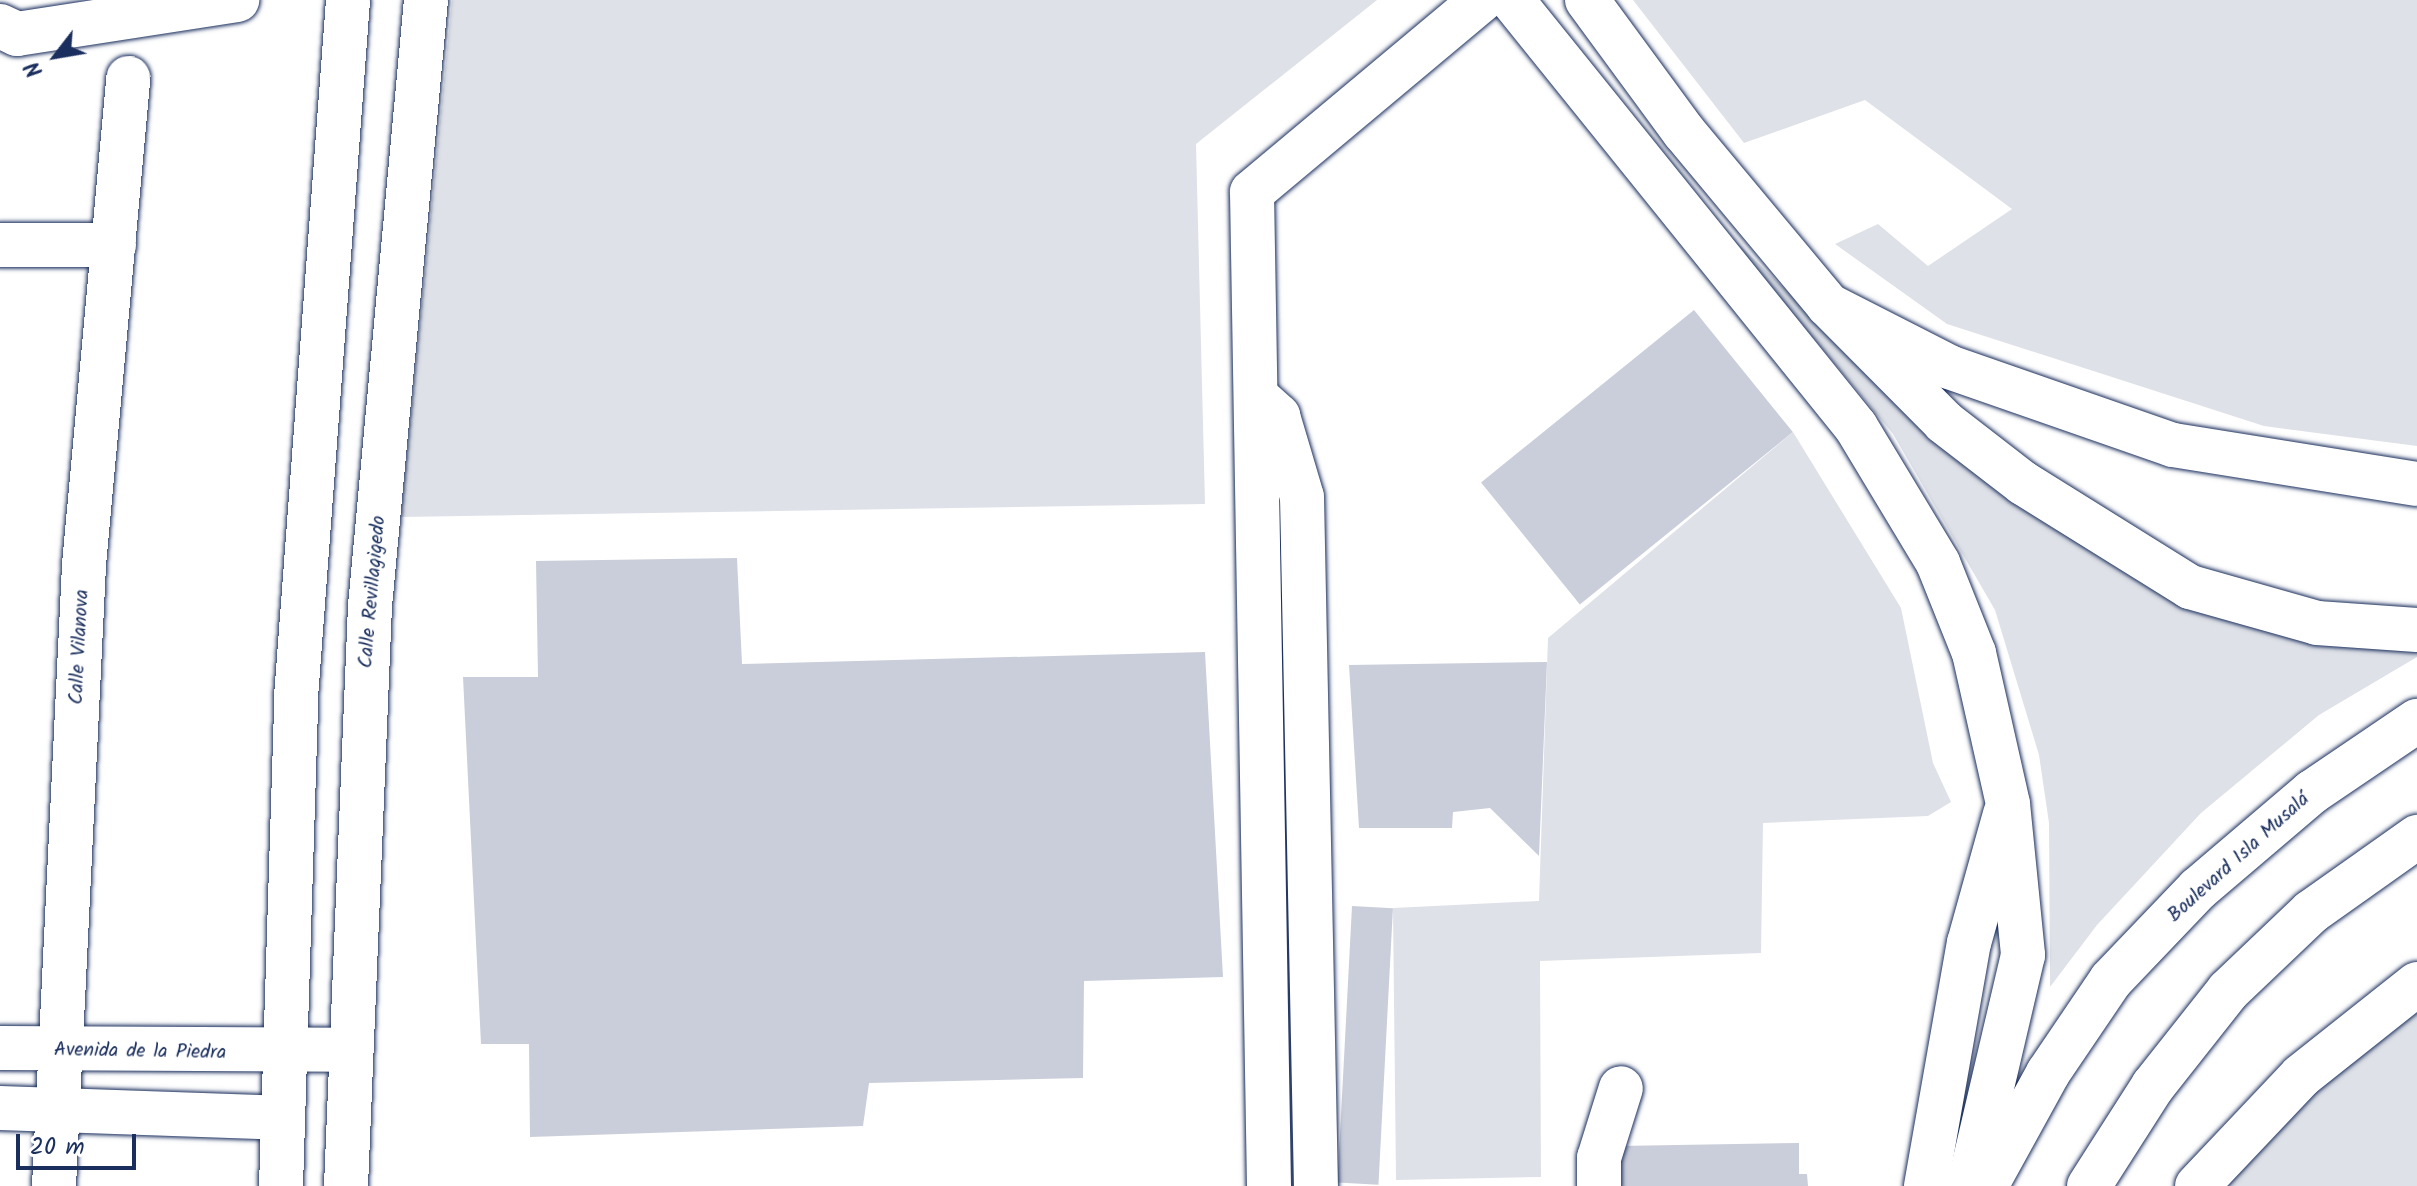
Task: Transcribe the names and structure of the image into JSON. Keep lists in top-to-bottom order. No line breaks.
{"streets":{"street":["Calle Revillagigedo","Calle Vilanova","Boulevard Isla Musalá","Avenida de la Piedra"]},"crossings":[["Calle Revillagigedo","Avenida de la Piedra"],["Calle Vilanova","Avenida de la Piedra"]],"scale_bar":"20 m","north":"bottom left"}
